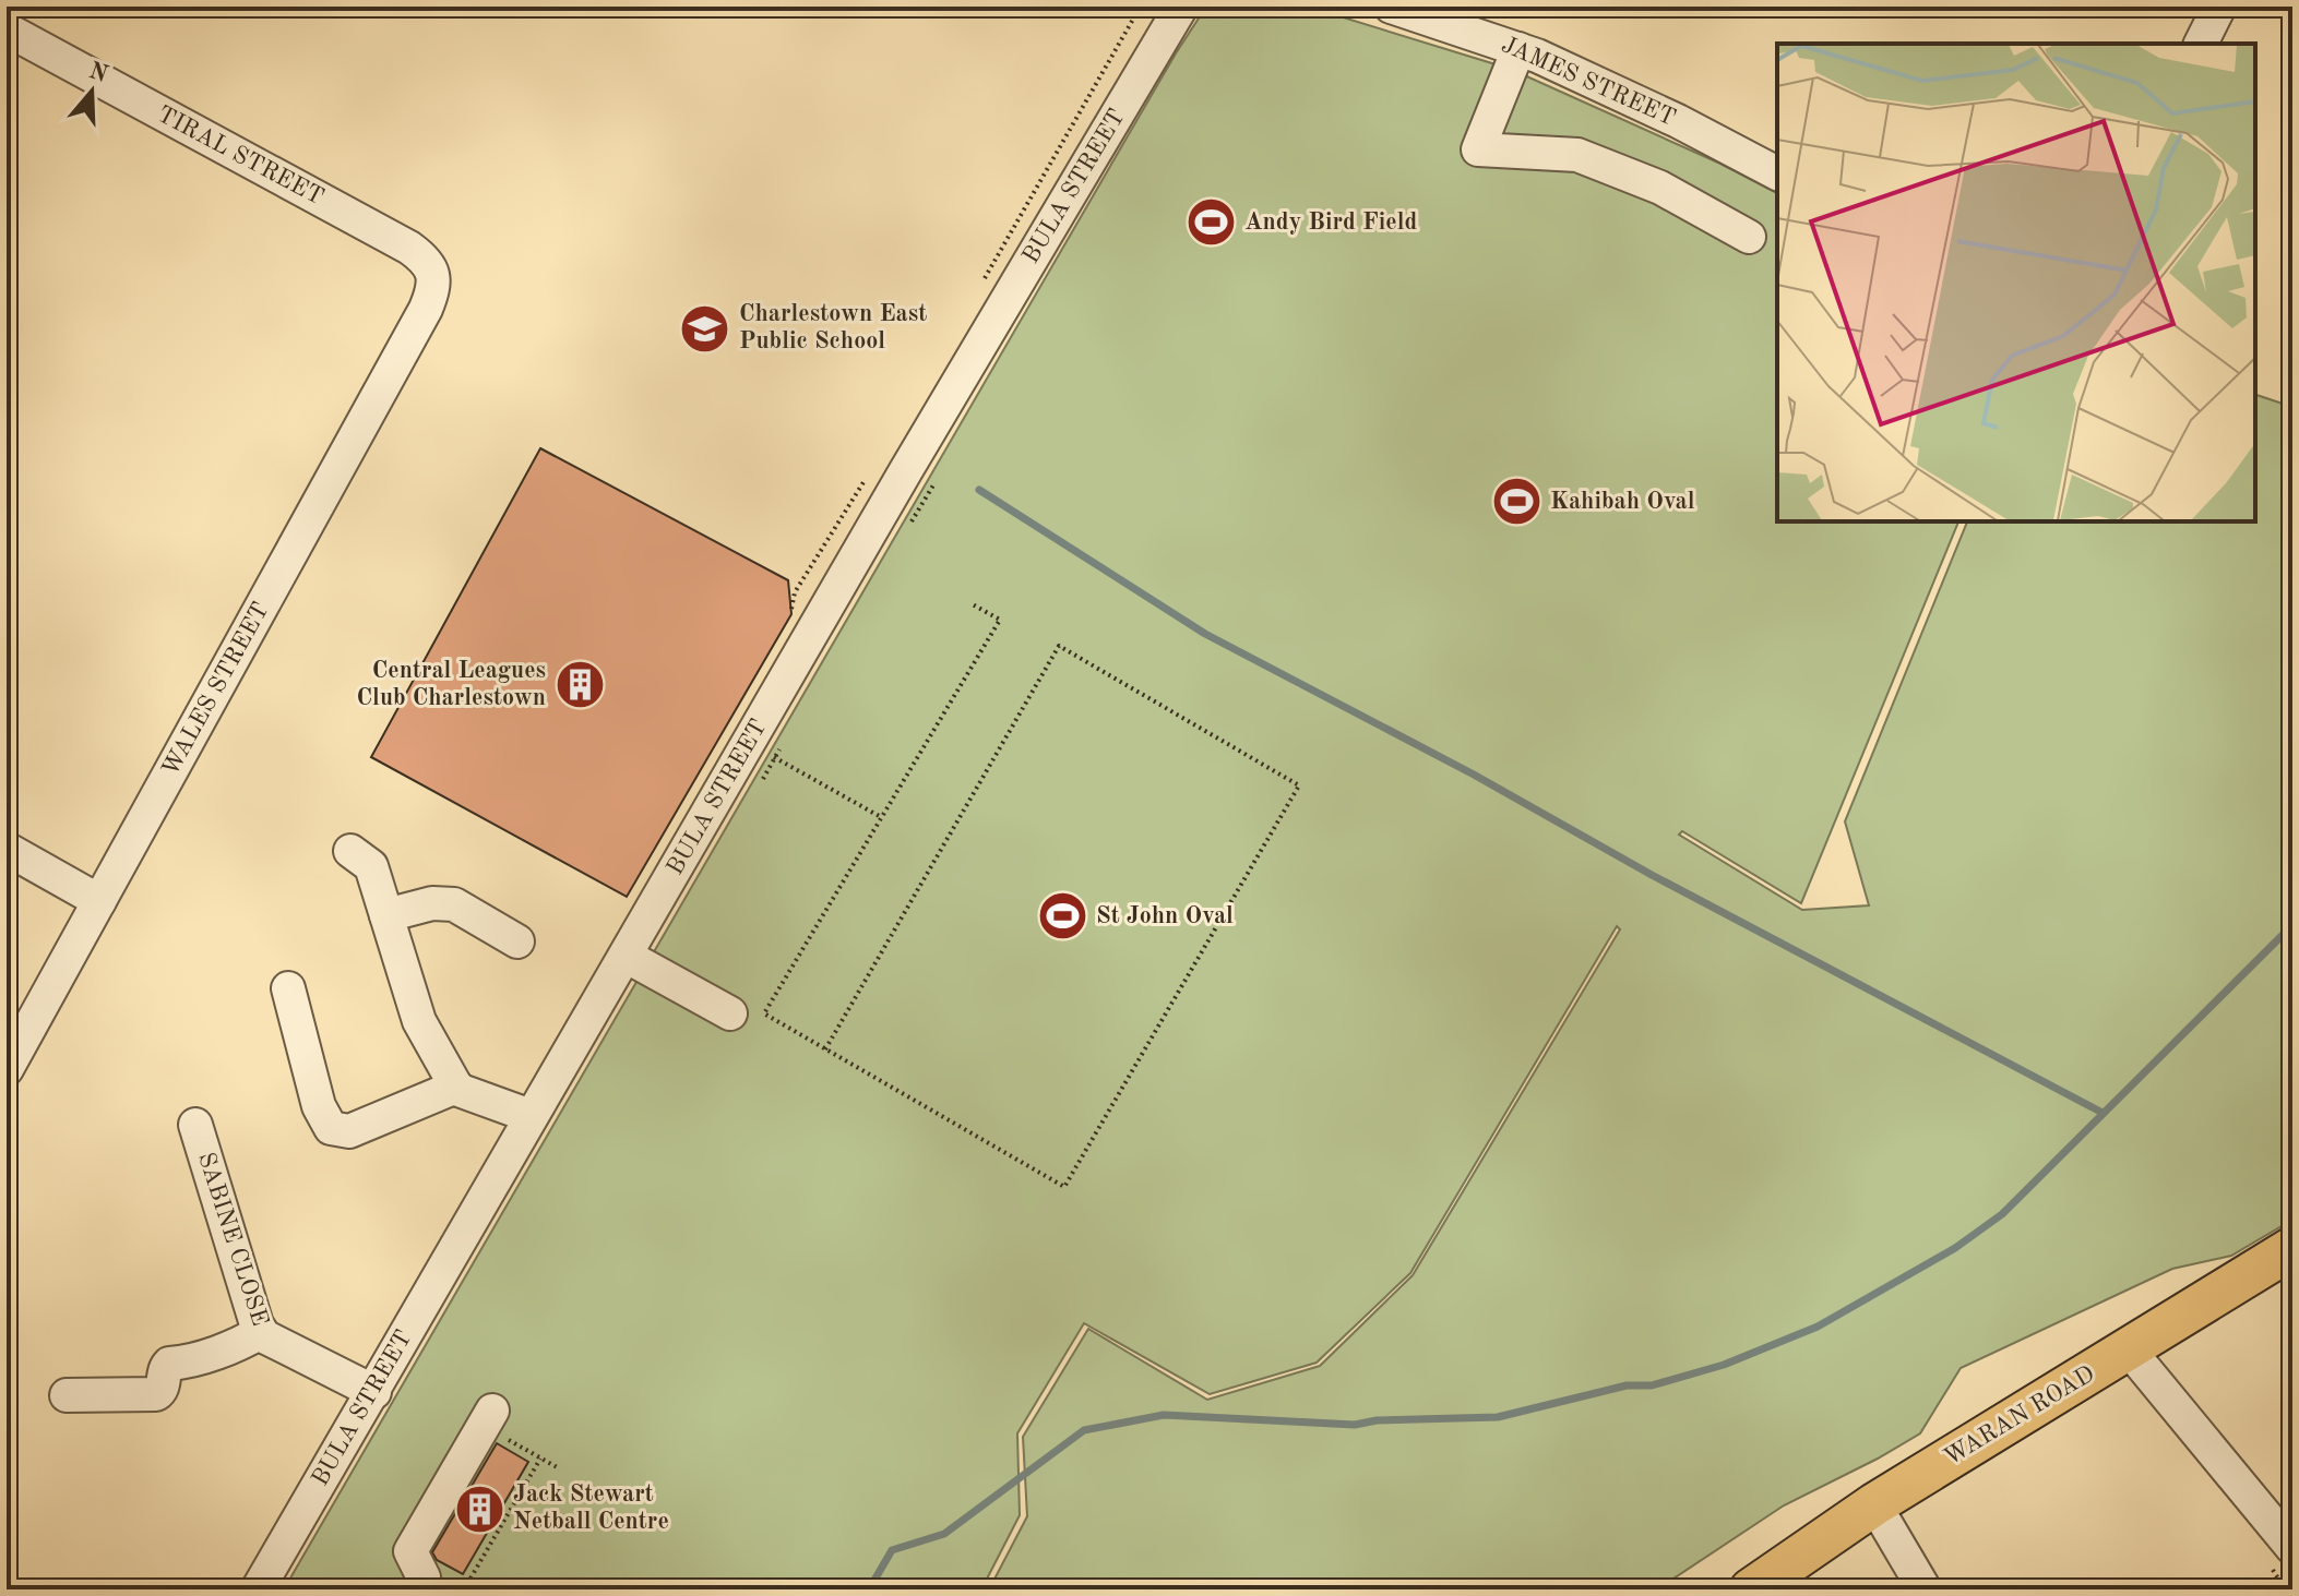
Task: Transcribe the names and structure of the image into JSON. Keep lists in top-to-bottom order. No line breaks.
{"streets":{"main road":["WARAN ROAD"],"street":["JAMES STREET","TIRAL STREET","BULA STREET","WALES STREET","SABINE CLOSE"]},"crossings":[["TIRAL STREET","WALES STREET"],["BULA STREET","SABINE CLOSE"]],"places":{"sports":["Andy Bird Field","Kahibah Oval","St John Oval"],"school or university":["Charlestown East Public School"],"building":["Central Leagues Club Charlestown","Jack Stewart Netball Centre"]},"north":"top"}
